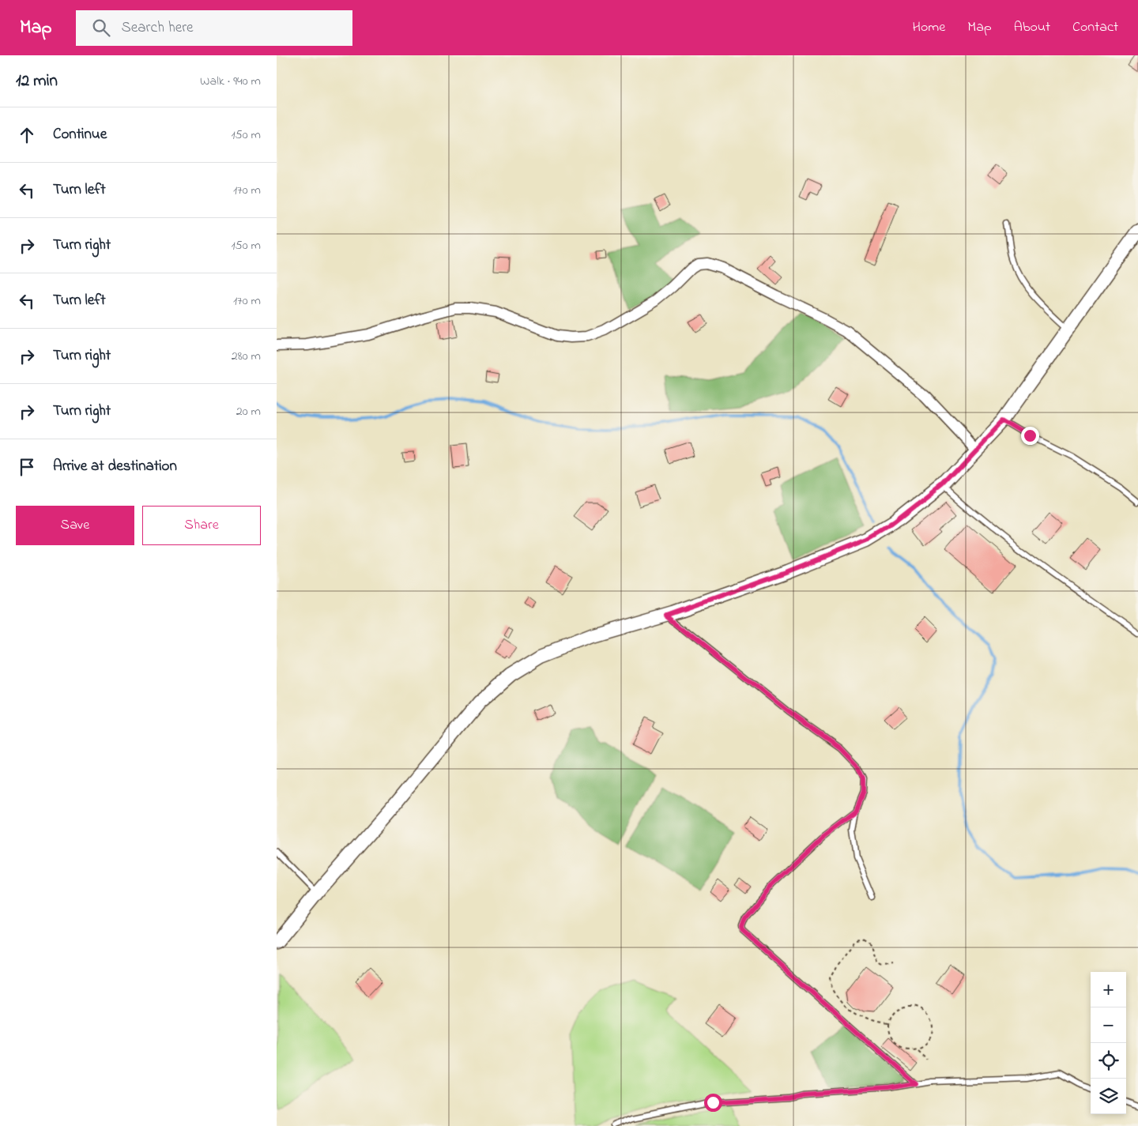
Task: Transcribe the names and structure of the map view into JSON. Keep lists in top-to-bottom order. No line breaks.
{"page":{"header":"Map","search":"Search here","nav":["Home","Map","About","Contact"],"heading":["12 min","Walk · 940 m"],"list":[["Continue","150 m"],["Turn left","170 m"],["Turn right","150 m"],["Turn left","170 m"],["Turn right","280 m"],["Turn right","20 m"],"Arrive at destination"],"buttons":["Save","Share"],"map_buttons":["+","−"]}}
